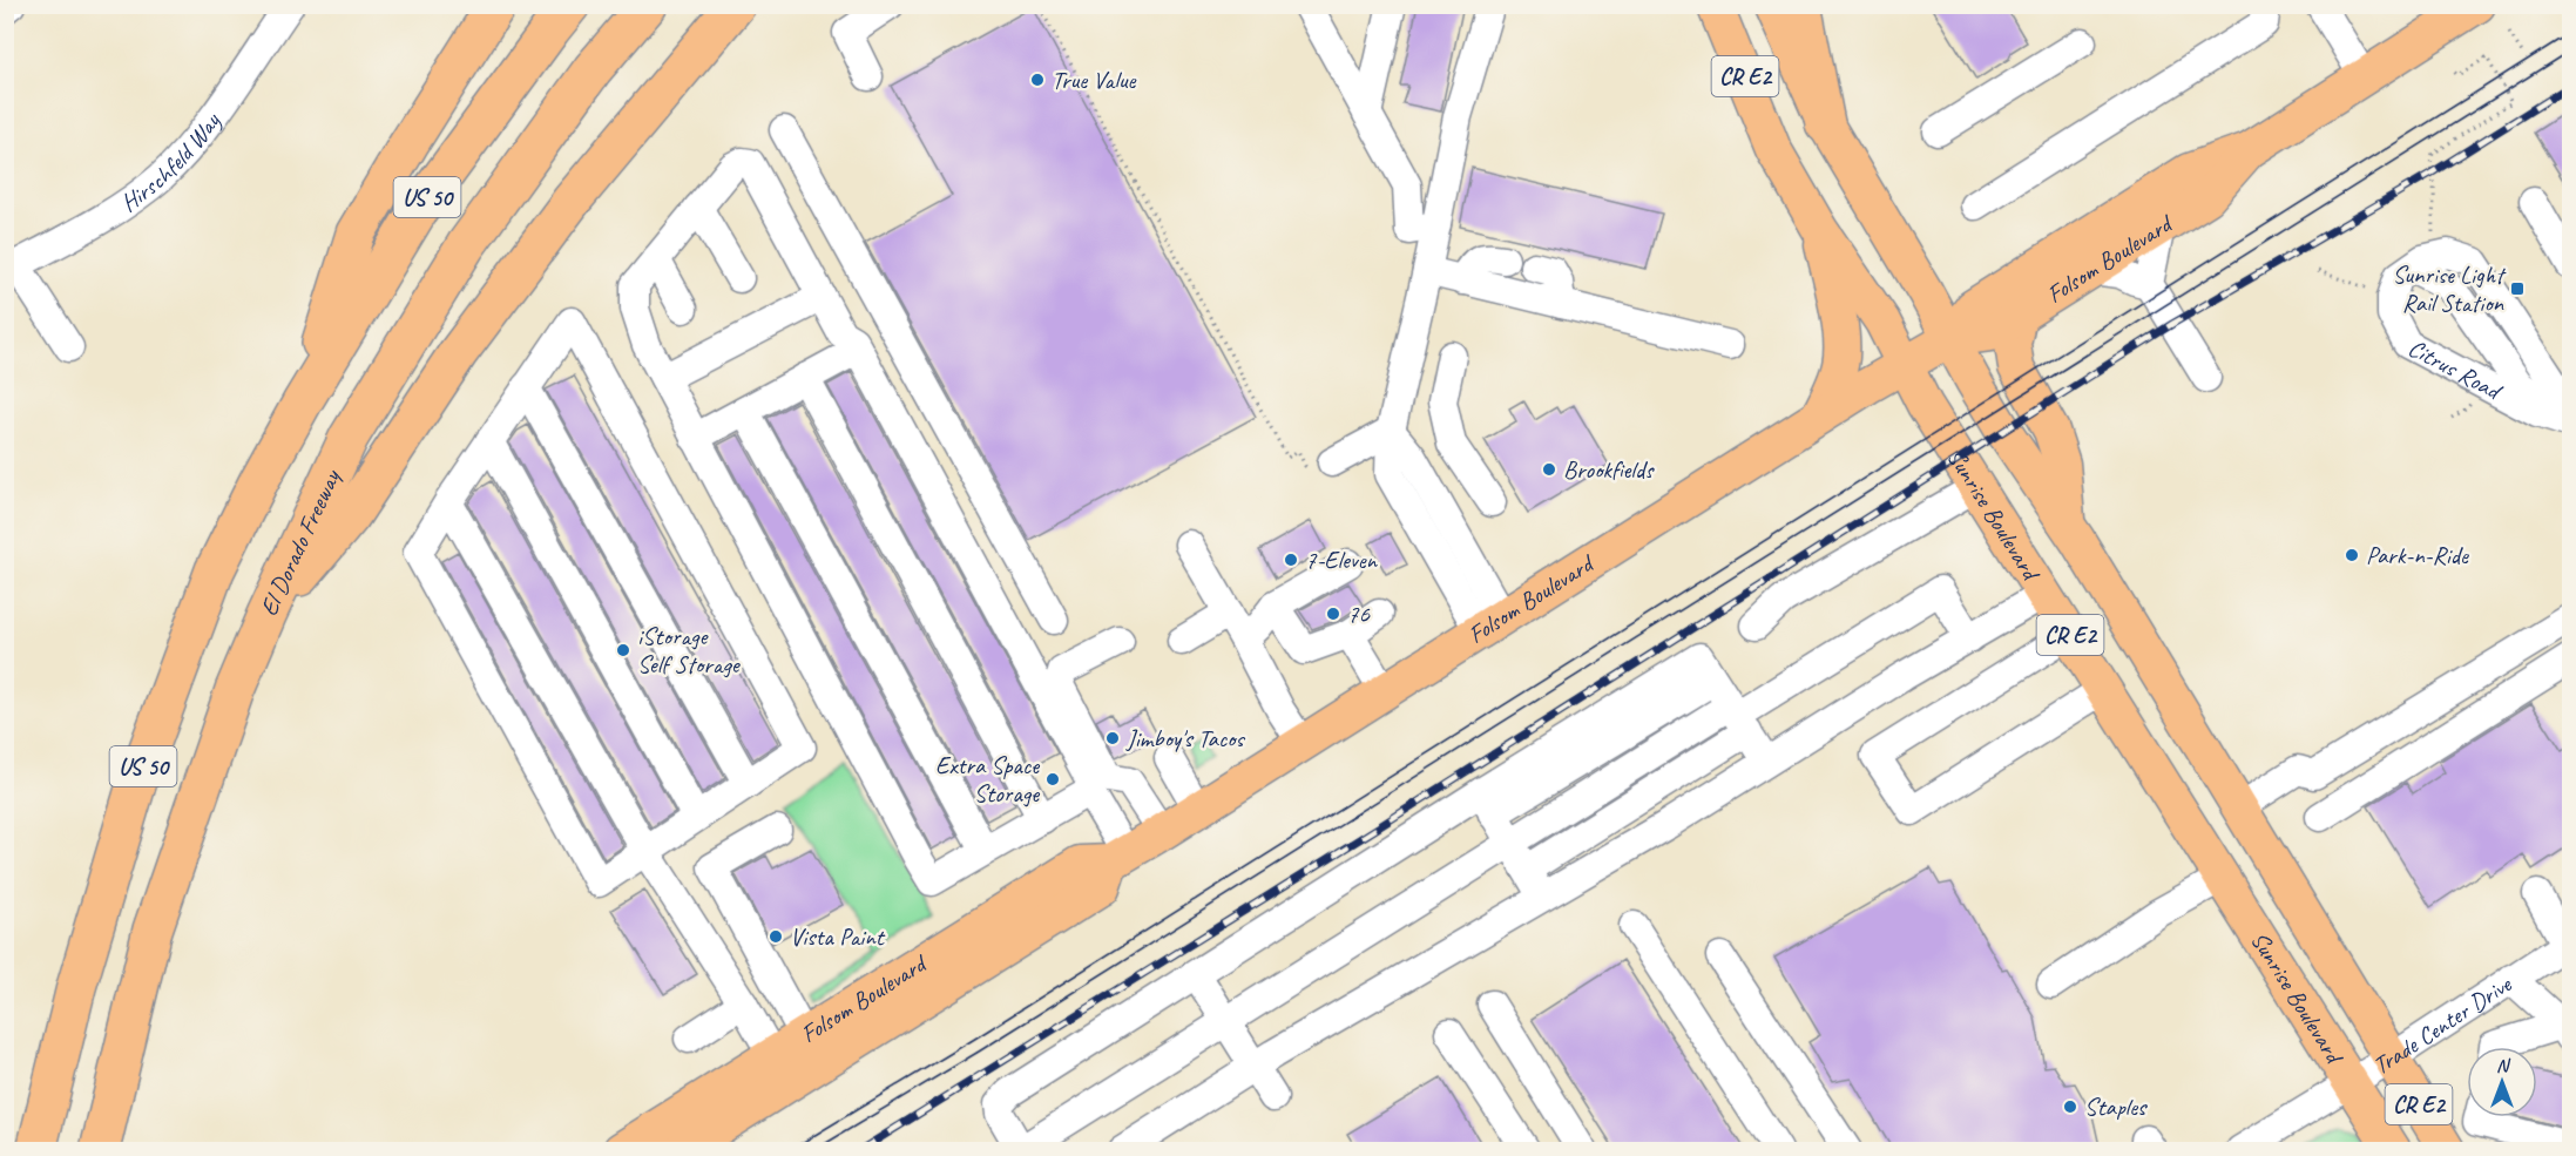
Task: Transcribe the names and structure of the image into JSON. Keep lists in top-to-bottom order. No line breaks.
{"streets":{"highway":["US 50","El Dorado Freeway"],"main road":["CR E2","Folsom Boulevard","Sunrise Boulevard"],"street":["Hirschfeld Way","Citrus Road","Trade Center Drive"]},"crossings":[["Folsom Boulevard","Sunrise Boulevard"],["Sunrise Boulevard","Trade Center Drive"]],"places":{"other":["True Value","Brookfields","Park-n-Ride","7-Eleven","76","iStorage Self Storage","Jimboy's Tacos","Extra Space Storage","Vista Paint","Staples"],"transit":["Sunrise Light Rail Station"]},"north":"top"}
